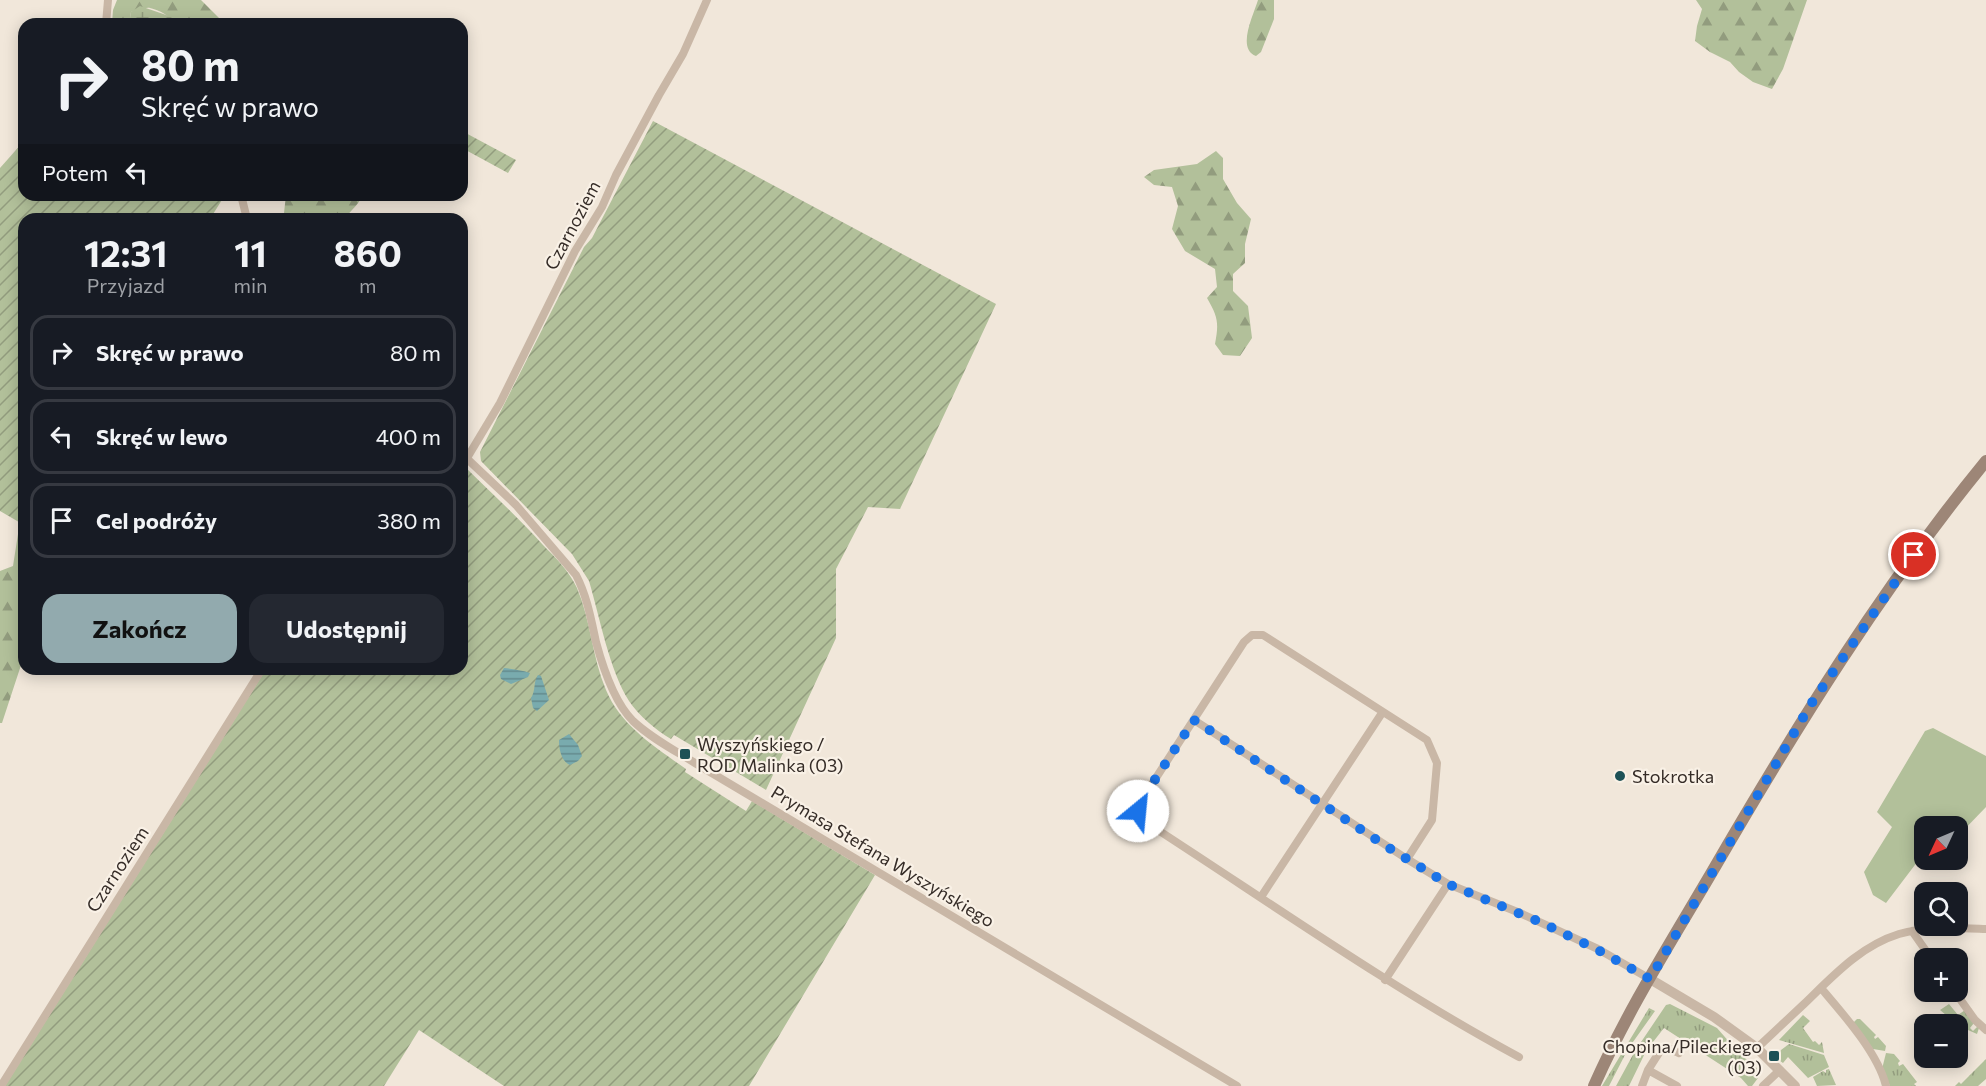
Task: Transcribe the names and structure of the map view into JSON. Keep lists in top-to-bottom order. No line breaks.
{"streets":{"street":["Czarnoziem","Prymasa Stefana Wyszyńskiego"]},"places":{"transit":["Wyszyńskiego / ROD Malinka (03)","Chopina/Pileckiego (03)"],"other":["Stokrotka"]},"north":"bottom left","page":{"turn":["80 m","Skręć w prawo"],"then":"Potem","eta":["12:31","Przyjazd","11","min","860","m"],"list":[{"name":"Skręć w prawo","value":"80 m"},{"name":"Skręć w lewo","value":"400 m"},{"name":"Cel podróży","value":"380 m"}],"buttons":["Zakończ","Udostępnij"],"map_buttons":["+","−"]}}
